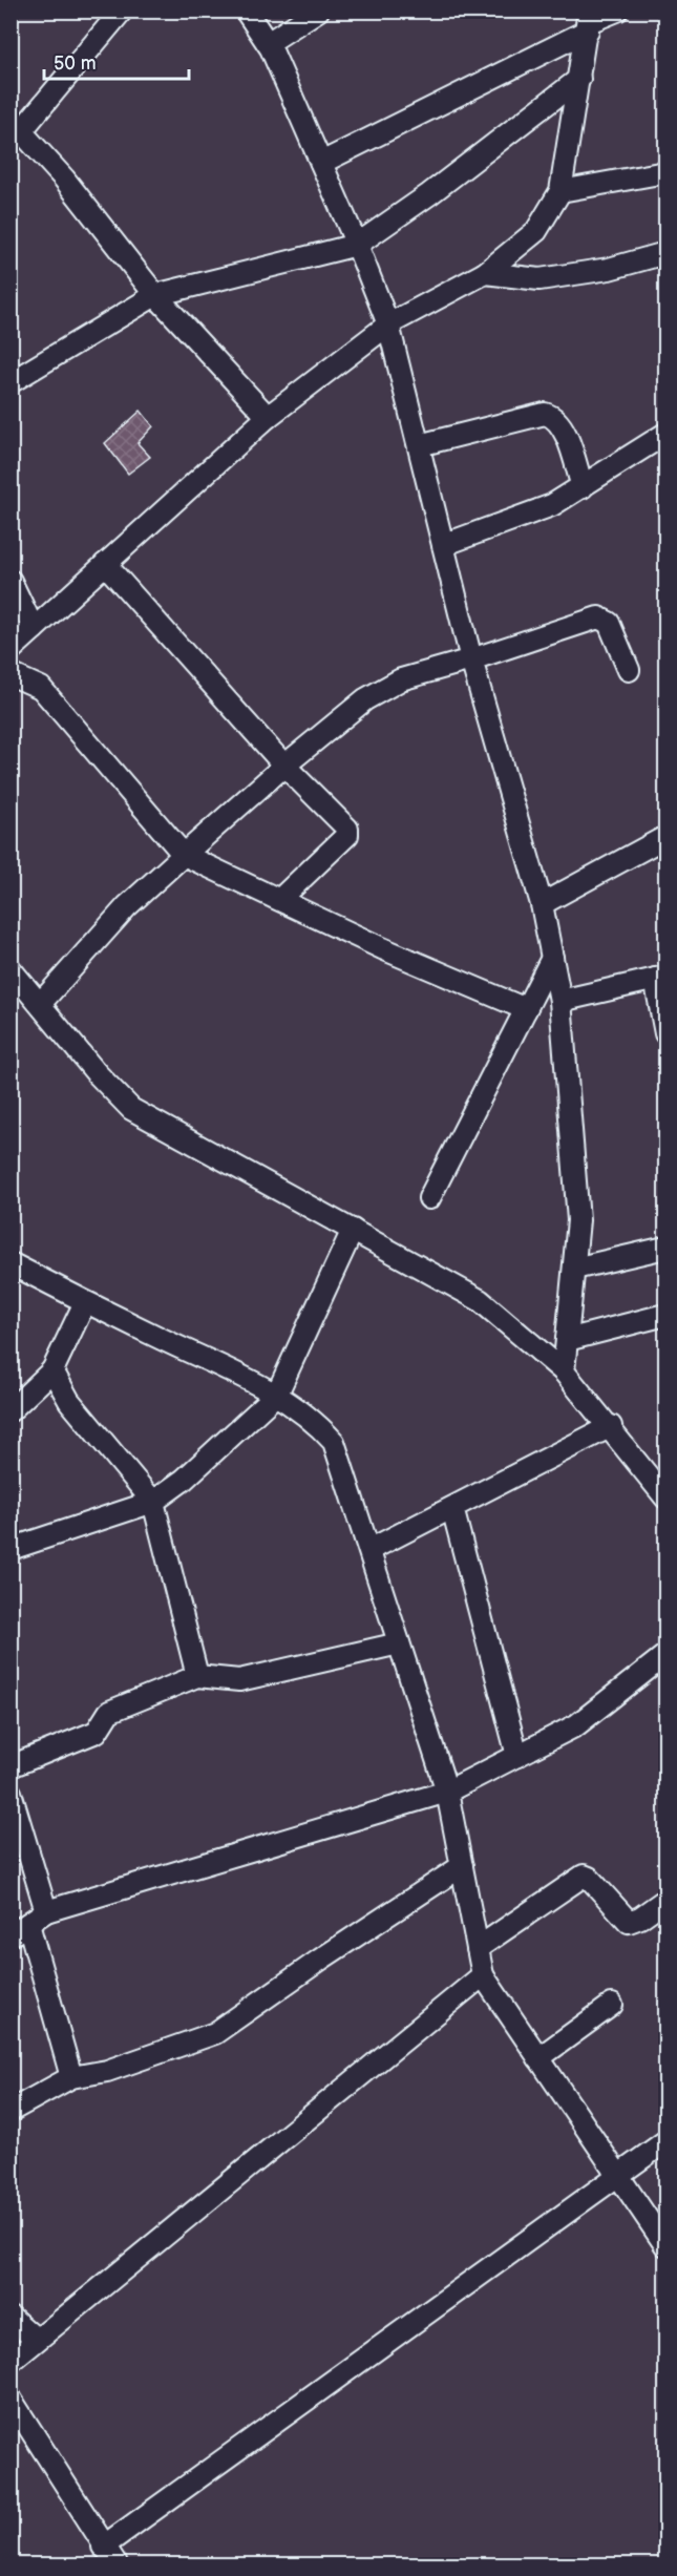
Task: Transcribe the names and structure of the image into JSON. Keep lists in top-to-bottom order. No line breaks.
{"scale_bar":"50 m"}
